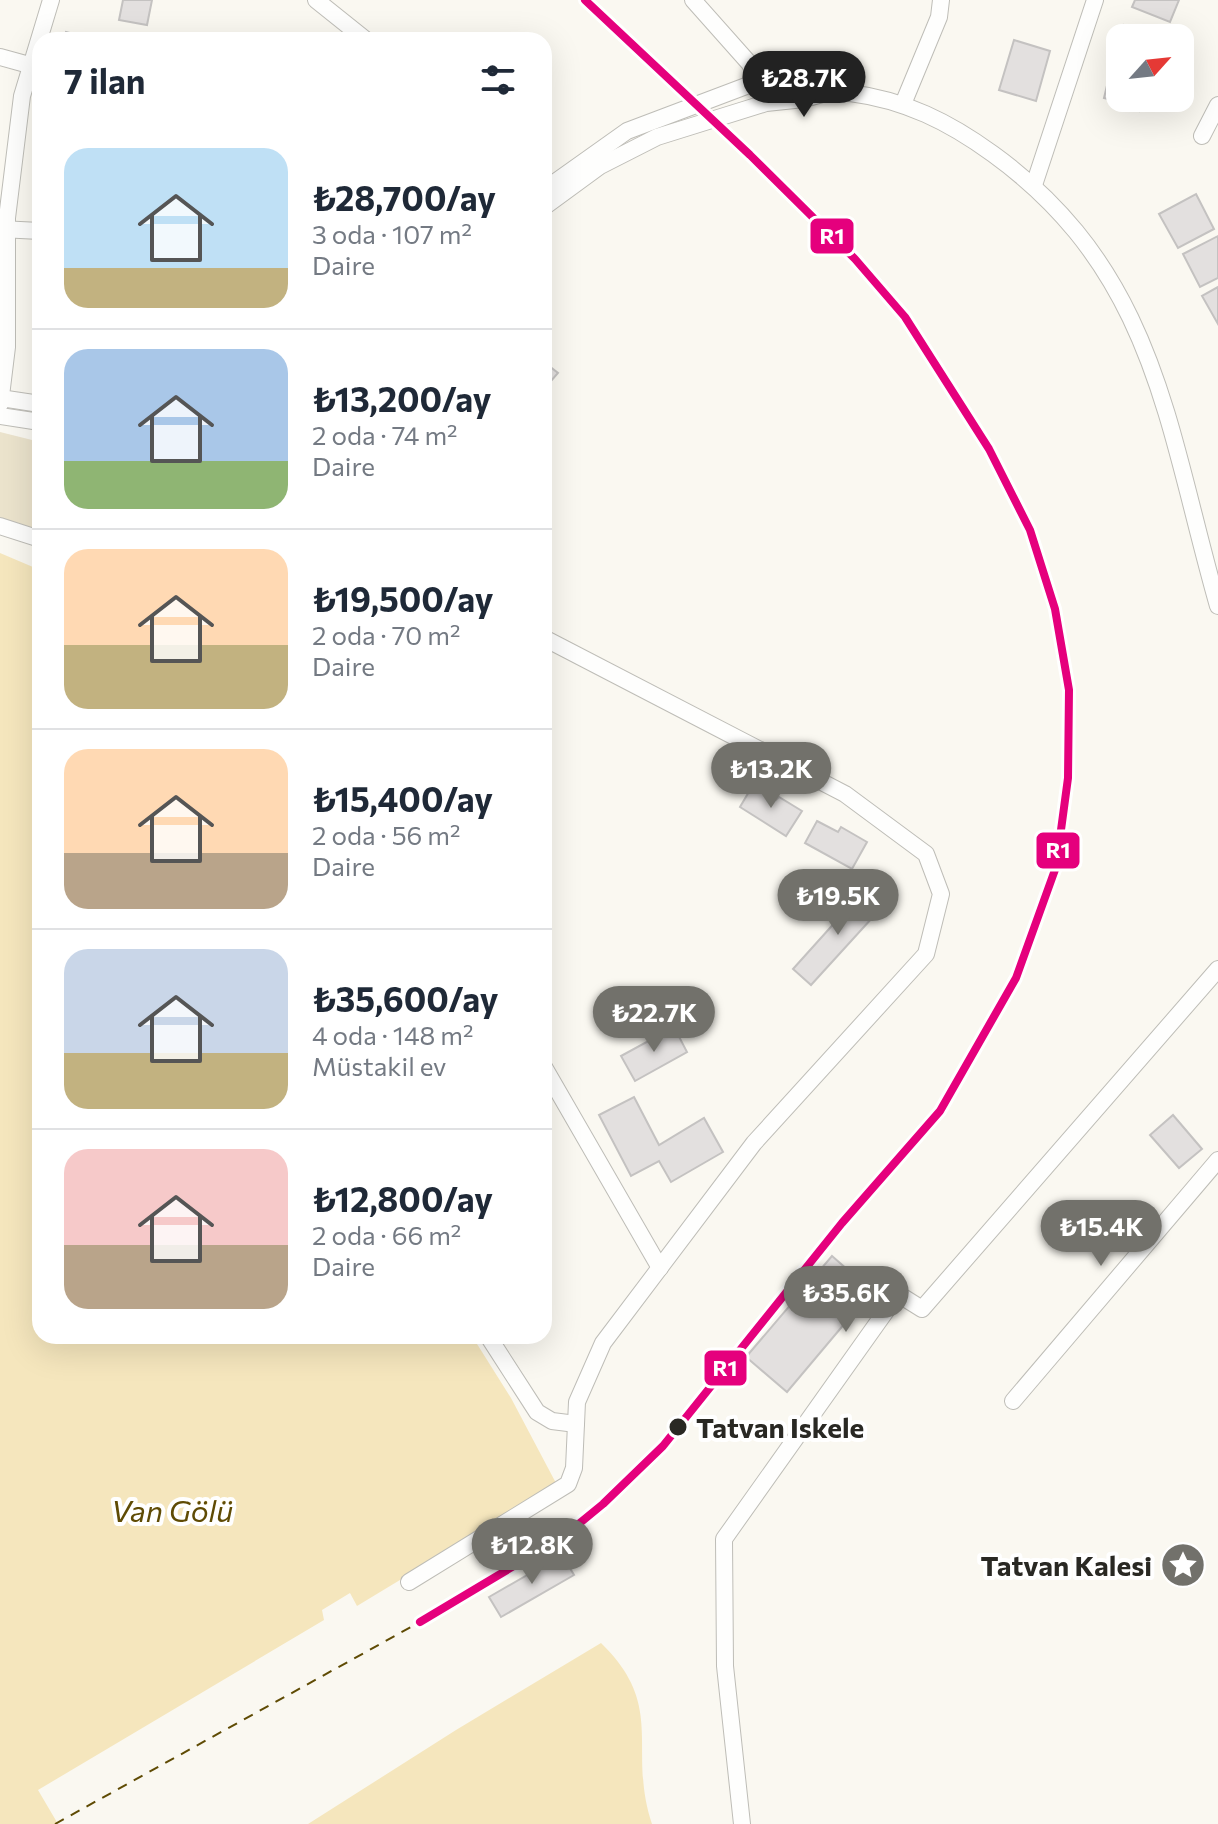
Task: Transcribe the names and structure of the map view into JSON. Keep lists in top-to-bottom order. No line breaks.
{"water":["Van Gölü"],"places":{"other":["Tatvan Iskele"],"place":["Tatvan Kalesi"]},"lines":["transit line R1"],"north":"top right","page":{"heading":"7 ilan","price":["₺28.7K","₺13.2K","₺19.5K","₺22.7K","₺15.4K","₺35.6K","₺12.8K"],"list":[{"name":"₺28,700/ay","note":"3 oda · 107 m² · Daire"},{"name":"₺13,200/ay","note":"2 oda · 74 m² · Daire"},{"name":"₺19,500/ay","note":"2 oda · 70 m² · Daire"},{"name":"₺15,400/ay","note":"2 oda · 56 m² · Daire"},{"name":"₺35,600/ay","note":"4 oda · 148 m² · Müstakil ev"},{"name":"₺12,800/ay","note":"2 oda · 66 m² · Daire"}]}}
